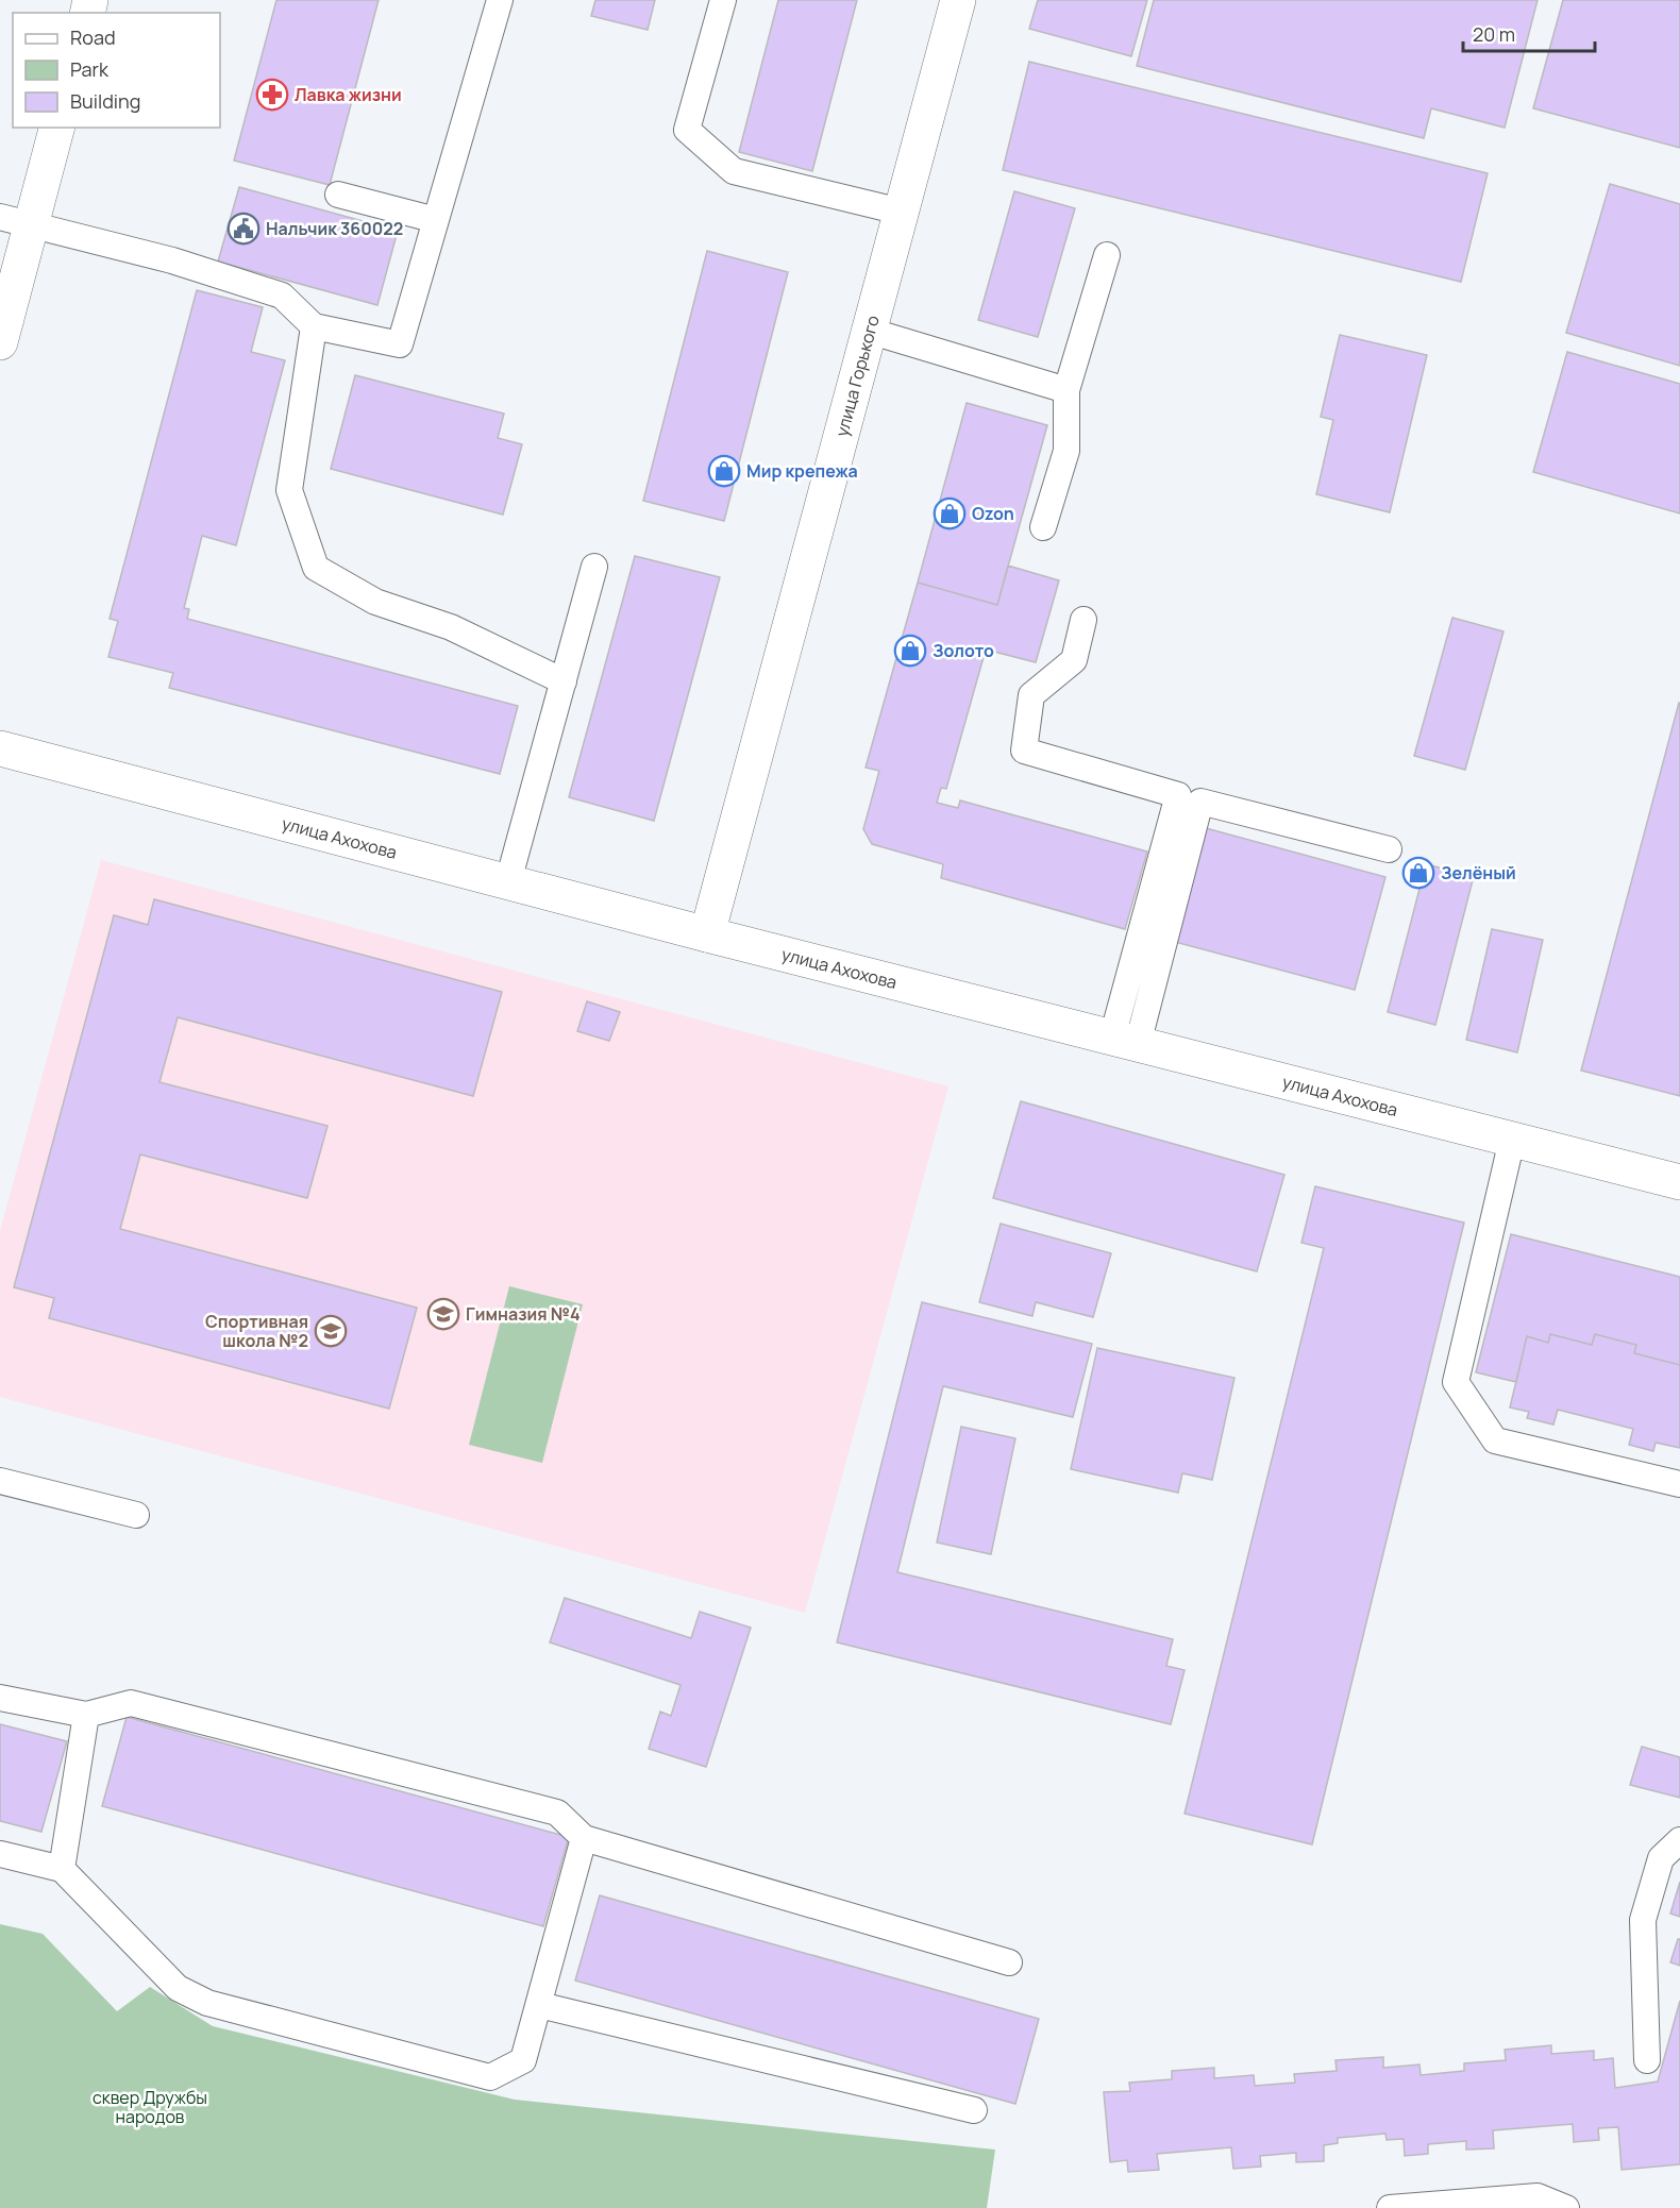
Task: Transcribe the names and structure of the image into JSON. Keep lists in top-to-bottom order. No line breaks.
{"streets":{"street":["улица Горького","улица Ахохова"]},"crossings":[["улица Горького","улица Ахохова"]],"parks":["сквер Дружбы народов"],"places":{"pharmacy":["Лавка жизни"],"public building":["Нальчик 360022"],"shop":["Мир крепежа","Ozon","Золото","Зелёный"],"school or university":["Гимназия №4","Спортивная школа №2"]},"legend":["Road","Park","Building"],"scale_bar":"20 m"}
